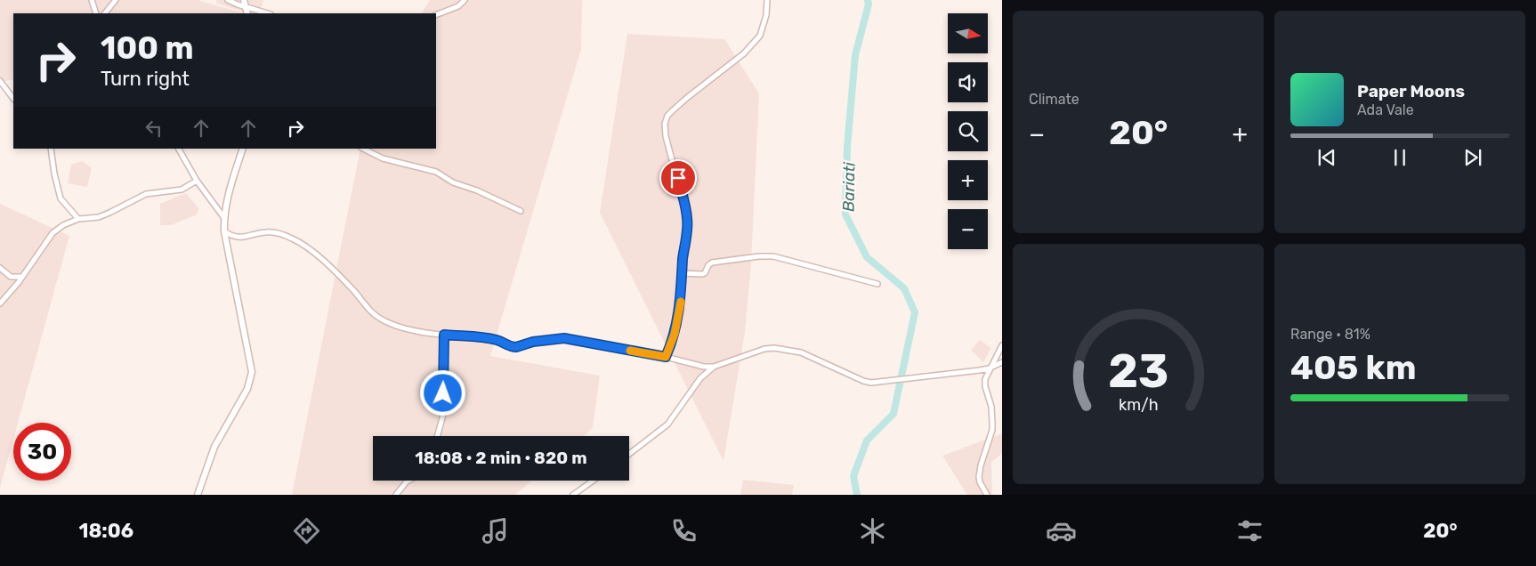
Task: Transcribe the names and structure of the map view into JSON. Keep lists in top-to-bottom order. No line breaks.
{"water":["Bariati"],"north":"right","page":{"tile":["Climate",["Range · 81%","405 km"]],"map_buttons":["+","−"],"turn":["100 m","Turn right"],"song":["Paper Moons","Ada Vale"],"heat":["−","20°","+"],"limit":"30","trip":"18:08 · 2 min · 820 m","tabs":["18:06","20°"],"gauge":["23","km/h"]}}
